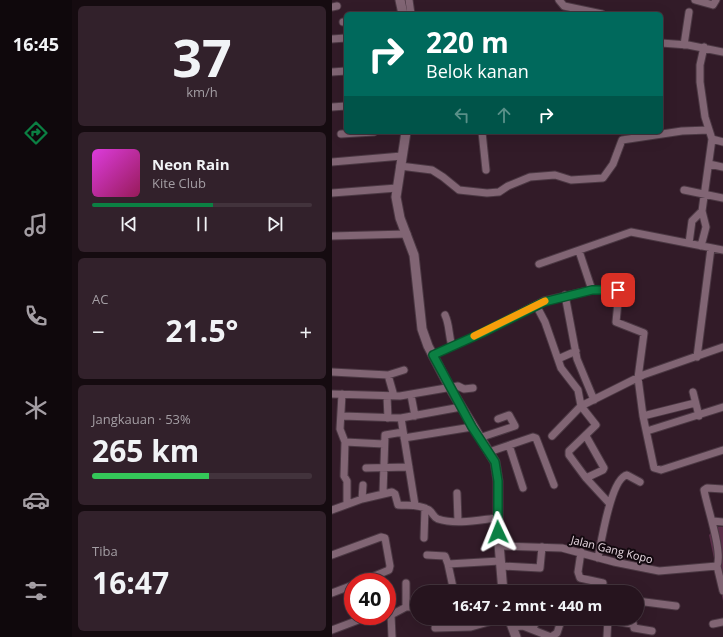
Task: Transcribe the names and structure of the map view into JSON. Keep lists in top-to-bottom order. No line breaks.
{"streets":{"street":["Jalan Gang Kopo"]},"page":{"tabs":"16:45","tile":[["37","km/h"],"AC",["Jangkauan · 53%","265 km"],["Tiba","16:47"]],"turn":["220 m","Belok kanan"],"song":["Neon Rain","Kite Club"],"heat":["−","21.5°","+"],"limit":"40","trip":"16:47 · 2 mnt · 440 m"}}
